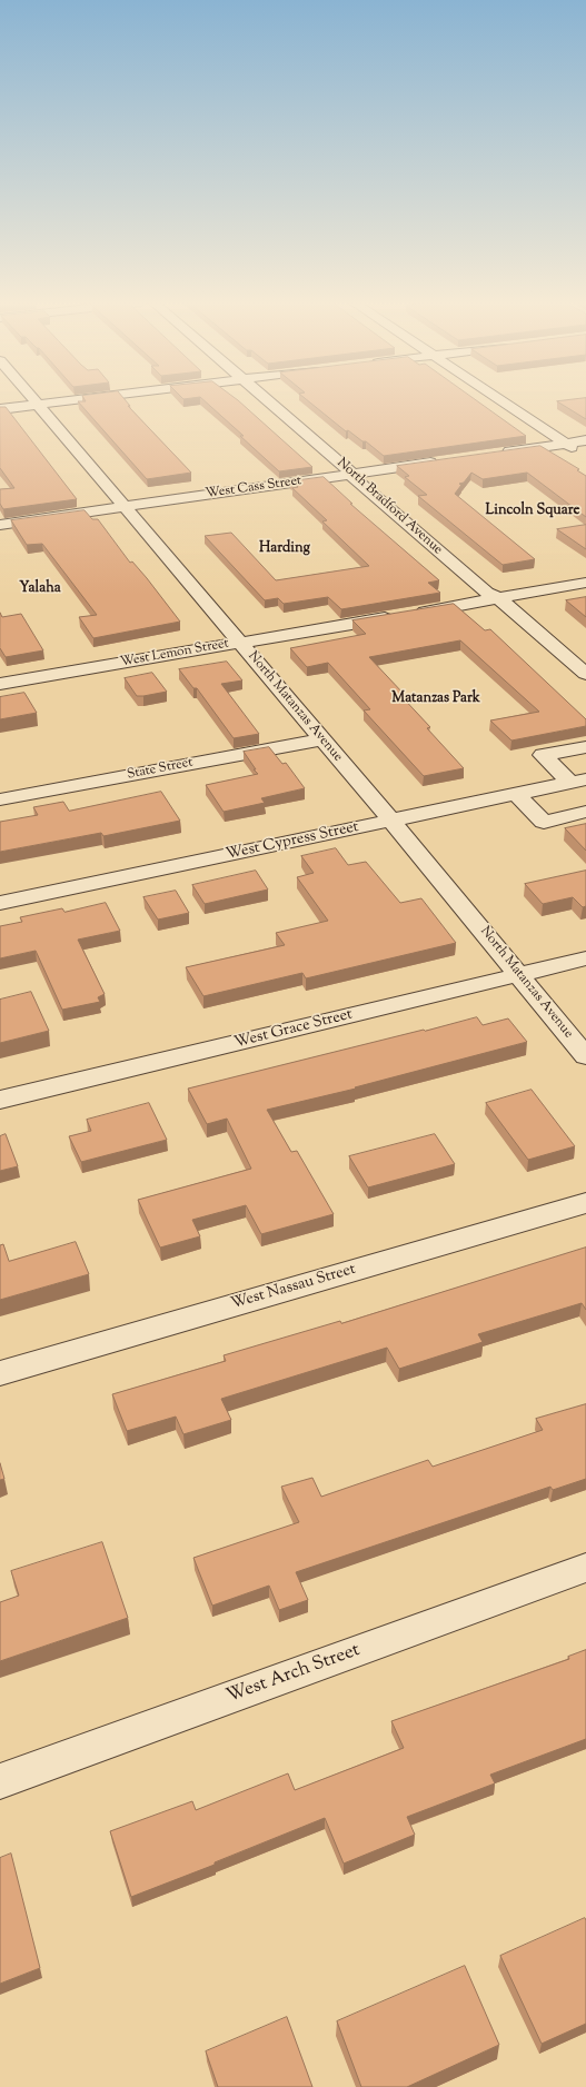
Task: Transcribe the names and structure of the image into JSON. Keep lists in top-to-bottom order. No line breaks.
{"streets":{"street":["West Cass Street","North Bradford Avenue","West Lemon Street","North Matanzas Avenue","State Street","West Cypress Street","West Grace Street","West Nassau Street","West Arch Street"]},"crossings":[["West Cass Street","North Bradford Avenue"],["West Cass Street","North Matanzas Avenue"],["North Bradford Avenue","West Lemon Street"],["West Lemon Street","North Matanzas Avenue"],["North Matanzas Avenue","State Street"],["North Matanzas Avenue","West Cypress Street"],["North Matanzas Avenue","West Grace Street"]],"districts":["Lincoln Square","Harding","Yalaha","Matanzas Park"]}
